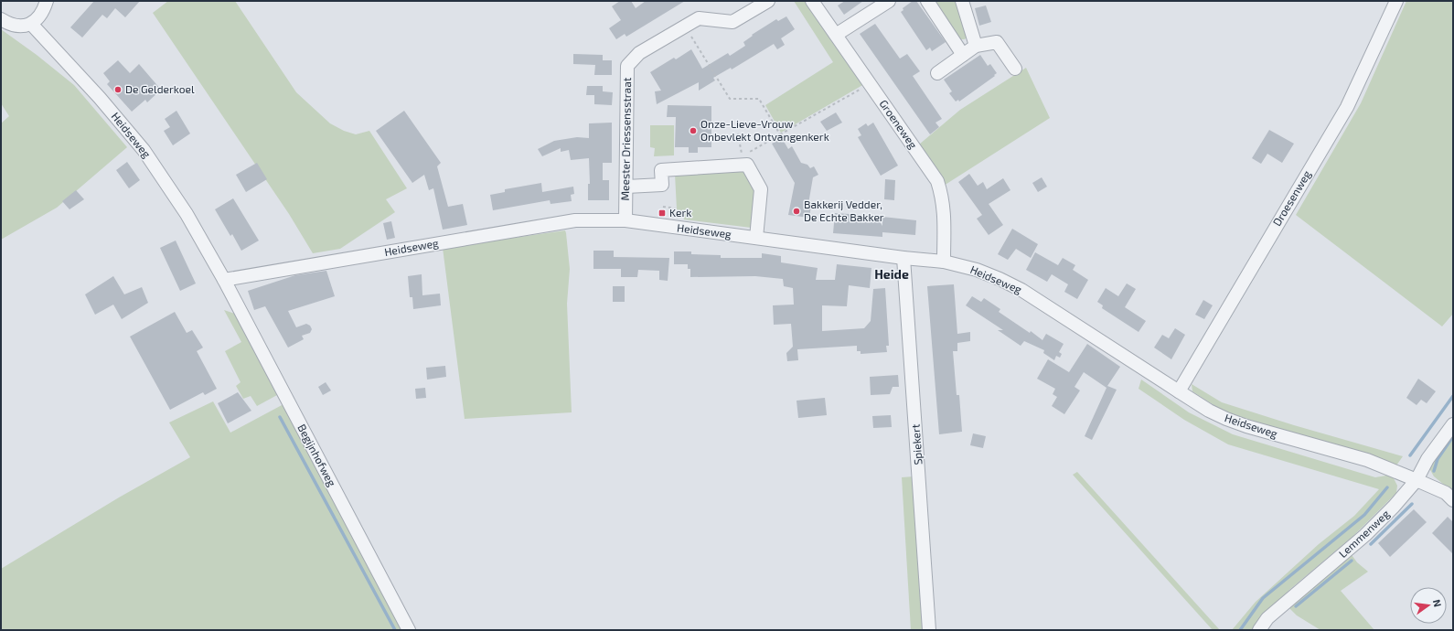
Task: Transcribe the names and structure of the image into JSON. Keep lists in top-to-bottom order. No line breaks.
{"streets":{"street":["Groeneweg","Heidseweg","Meester Driessensstraat","Droesenweg","Spiekert","Begijnhofweg","Lemmenweg"]},"crossings":[["Groeneweg","Heidseweg"],["Heidseweg","Meester Driessensstraat"],["Heidseweg","Droesenweg"],["Heidseweg","Spiekert"],["Heidseweg","Begijnhofweg"],["Heidseweg","Lemmenweg"]],"districts":["Heide"],"places":{"other":["De Gelderkoel","Onze-Lieve-Vrouw Onbevlekt Ontvangenkerk","Bakkerij Vedder, De Echte Bakker"],"transit":["Kerk"]},"north":"right"}
